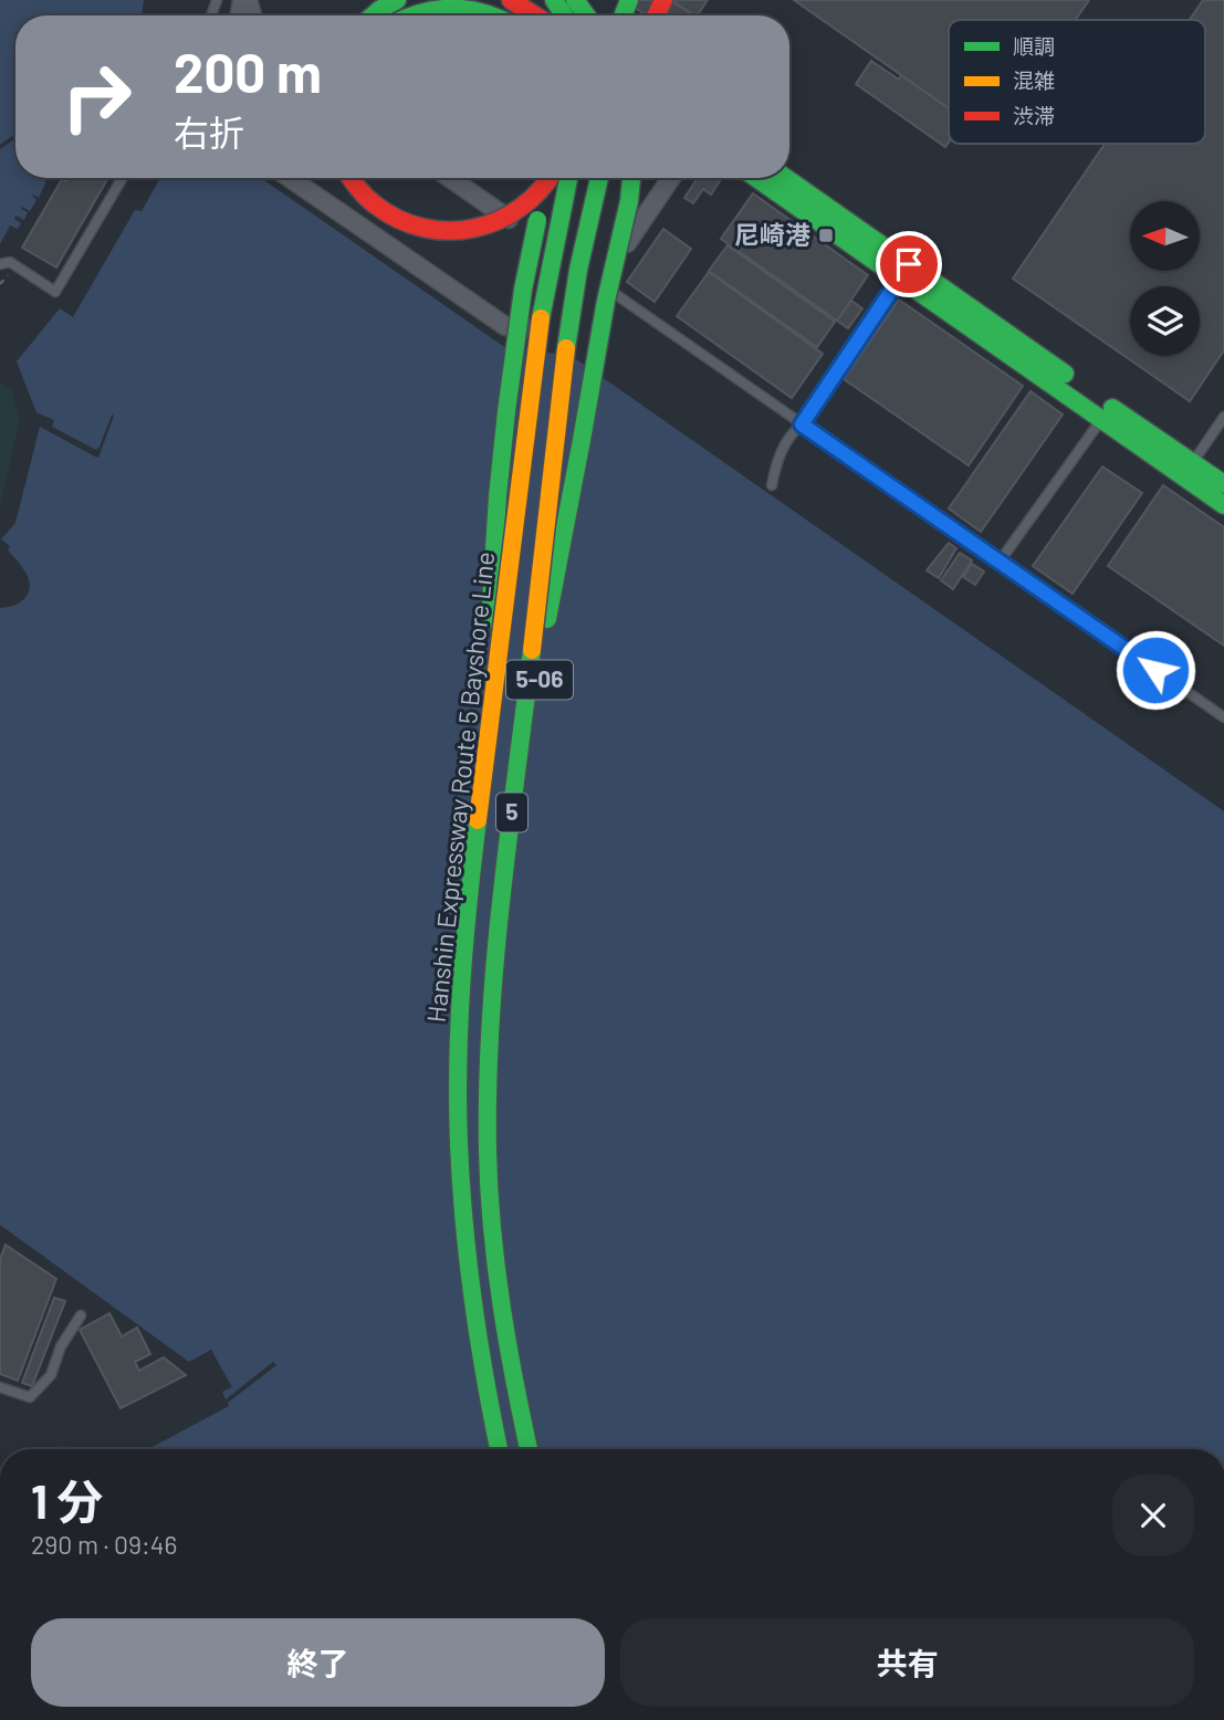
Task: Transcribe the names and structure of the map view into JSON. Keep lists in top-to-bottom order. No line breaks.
{"streets":{"main road":["5-06","Hanshin Expressway Route 5 Bayshore Line","5"]},"crossings":[["5-06","Hanshin Expressway Route 5 Bayshore Line"]],"places":{"transit":["尼崎港"]},"legend":["順調","混雑","渋滞"],"north":"left","page":{"turn":["200 m","右折"],"heading":["1 分","290 m · 09:46"],"buttons":["終了","共有"]}}
